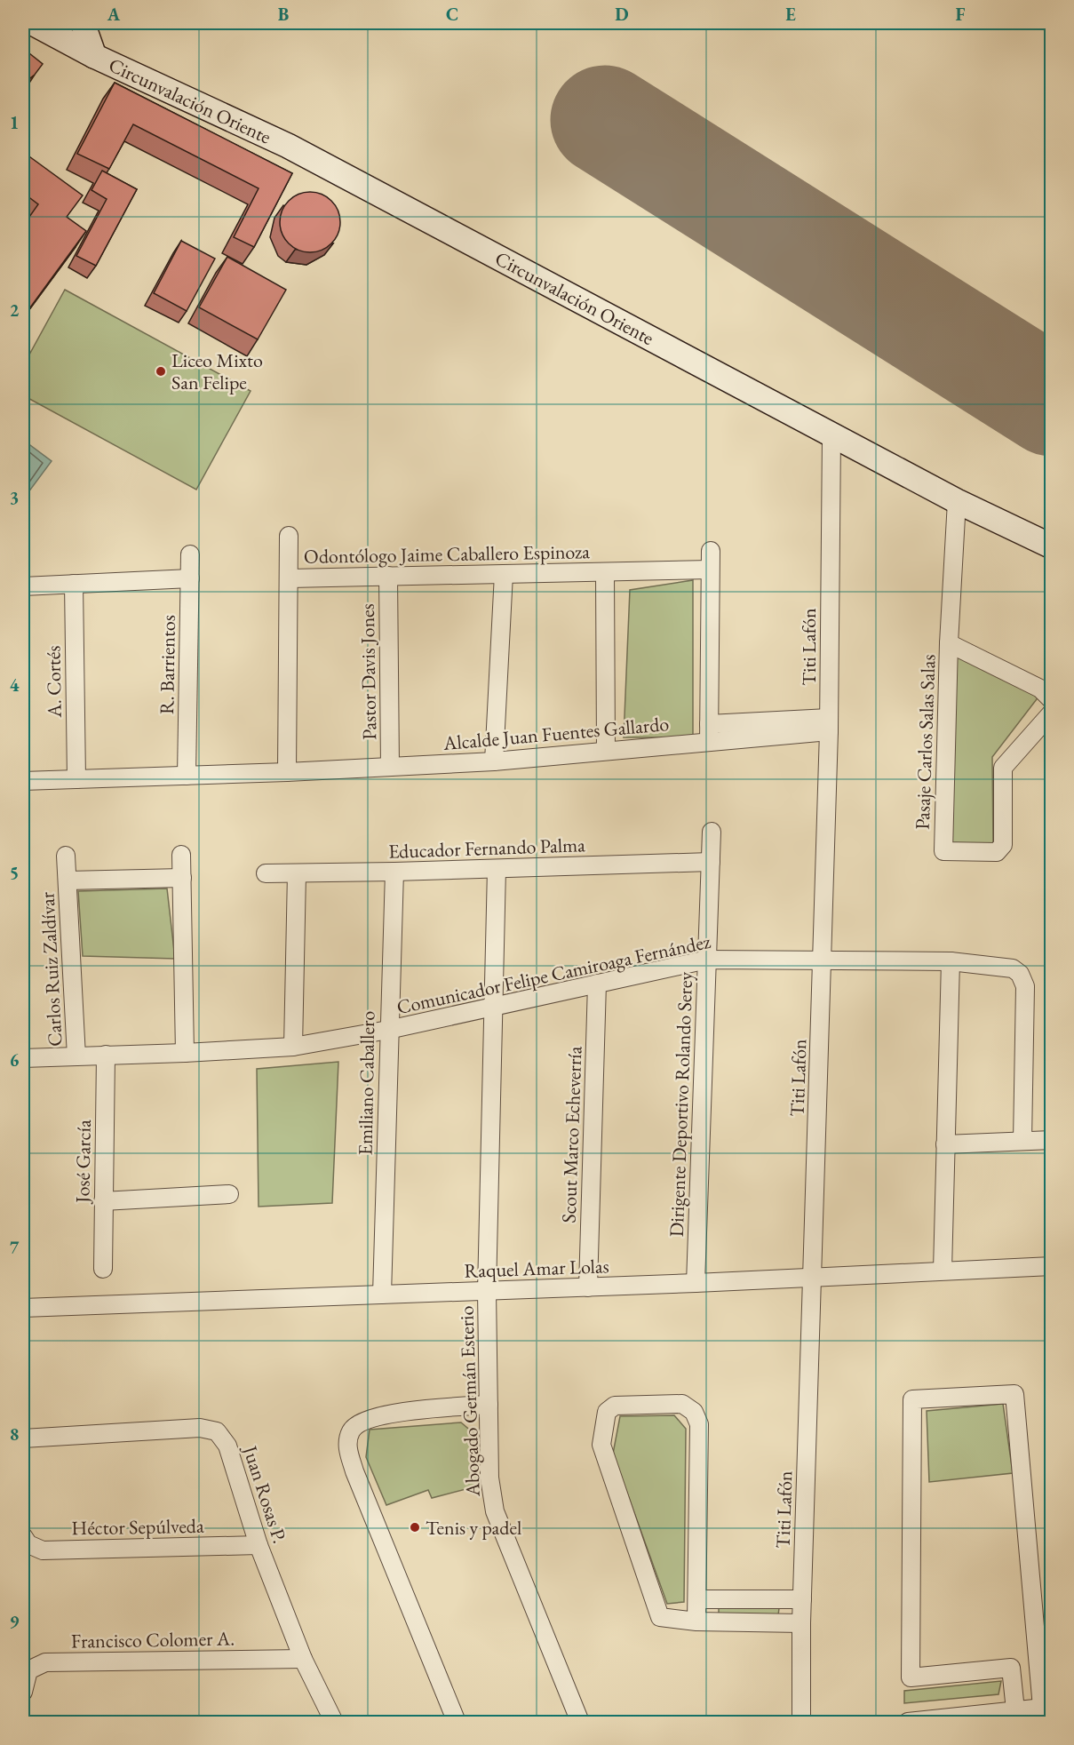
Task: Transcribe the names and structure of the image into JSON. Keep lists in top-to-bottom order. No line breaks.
{"streets":{"street":["Circunvalación Oriente","Odontólogo Jaime Caballero Espinoza","Titi Lafón","R. Barrientos","Pastor Davis Jones","A. Cortés","Alcalde Juan Fuentes Gallardo","Pasaje Carlos Salas Salas","Educador Fernando Palma","Carlos Ruiz Zaldívar","Comunicador Felipe Camiroaga Fernández","Emiliano Caballero","Dirigente Deportivo Rolando Serey","Scout Marco Echeverría","José García","Raquel Amar Lolas","Abogado Germán Esterio","Juan Rosas P.","Héctor Sepúlveda","Francisco Colomer A."]},"crossings":[["Circunvalación Oriente","Titi Lafón"],["Circunvalación Oriente","Pasaje Carlos Salas Salas"],["Odontólogo Jaime Caballero Espinoza","Pastor Davis Jones"],["Odontólogo Jaime Caballero Espinoza","Alcalde Juan Fuentes Gallardo"],["Titi Lafón","Alcalde Juan Fuentes Gallardo"],["Titi Lafón","Comunicador Felipe Camiroaga Fernández"],["Titi Lafón","Raquel Amar Lolas"],["R. Barrientos","Alcalde Juan Fuentes Gallardo"],["Pastor Davis Jones","Alcalde Juan Fuentes Gallardo"],["A. Cortés","Alcalde Juan Fuentes Gallardo"],["Educador Fernando Palma","Emiliano Caballero"],["Educador Fernando Palma","Dirigente Deportivo Rolando Serey"],["Educador Fernando Palma","Abogado Germán Esterio"],["Carlos Ruiz Zaldívar","Comunicador Felipe Camiroaga Fernández"],["Comunicador Felipe Camiroaga Fernández","Emiliano Caballero"],["Comunicador Felipe Camiroaga Fernández","Dirigente Deportivo Rolando Serey"],["Comunicador Felipe Camiroaga Fernández","Scout Marco Echeverría"],["Comunicador Felipe Camiroaga Fernández","José García"],["Comunicador Felipe Camiroaga Fernández","Abogado Germán Esterio"],["Emiliano Caballero","Raquel Amar Lolas"],["Dirigente Deportivo Rolando Serey","Raquel Amar Lolas"],["Scout Marco Echeverría","Raquel Amar Lolas"],["Raquel Amar Lolas","Abogado Germán Esterio"],["Juan Rosas P.","Héctor Sepúlveda"],["Juan Rosas P.","Francisco Colomer A."]],"places":["Liceo Mixto San Felipe","Tenis y padel"],"grid":{"columns":["A","B","C","D","E","F"],"rows":["1","2","3","4","5","6","7","8","9"]}}
